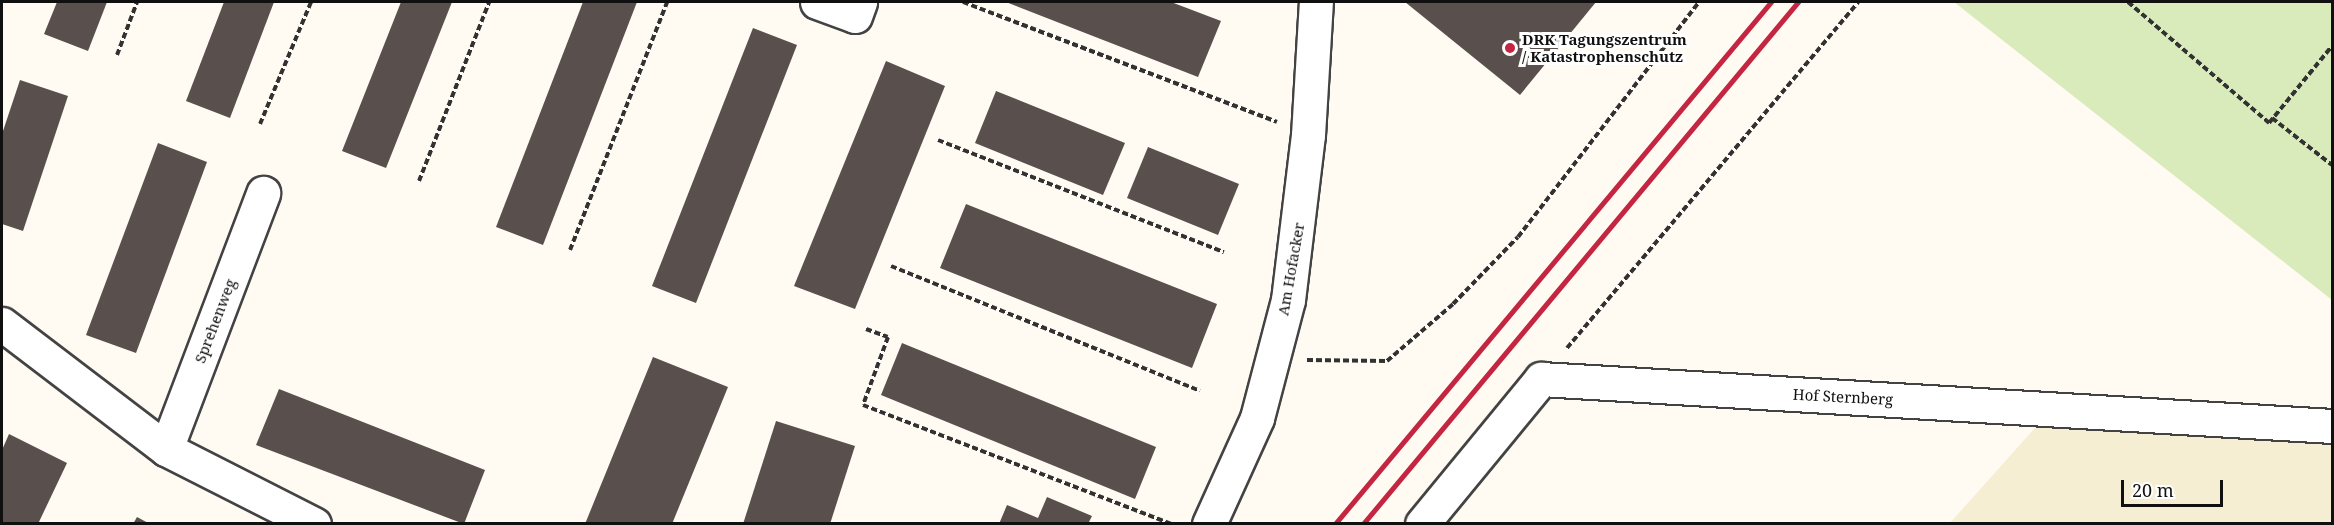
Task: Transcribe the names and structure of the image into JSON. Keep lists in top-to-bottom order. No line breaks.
{"streets":{"street":["Am Hofacker","Sprehenweg","Hof Sternberg"]},"places":["DRK Tagungszentrum / Katastrophenschutz"],"scale_bar":"20 m"}
